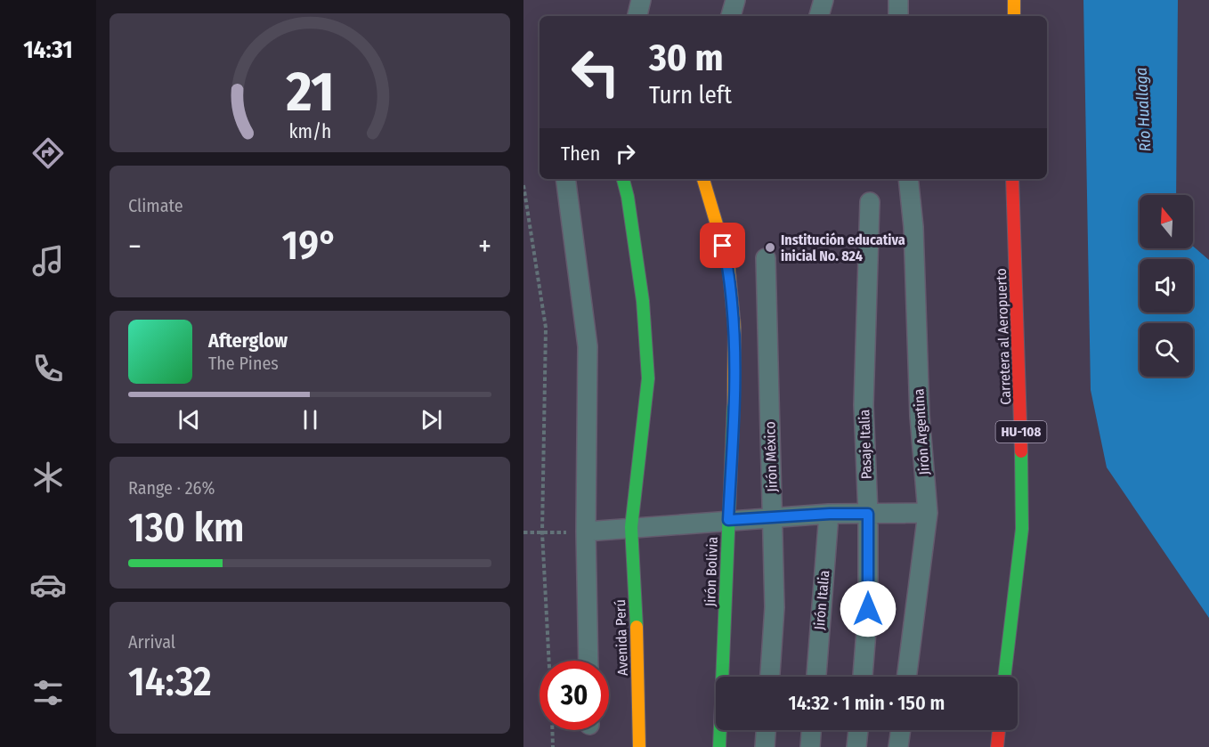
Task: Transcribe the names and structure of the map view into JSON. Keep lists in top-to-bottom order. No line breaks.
{"streets":{"street":["Carretera al Aeropuerto","Jirón Argentina","HU-108","Pasaje Italia","Jirón México","Jirón Bolivia","Jirón Italia","Avenida Perú"]},"water":["Río Huallaga"],"places":["Institución educativa inicial No. 824"],"north":"top","page":{"tabs":"14:31","turn":["30 m","Turn left"],"then":"Then","tile":["Climate",["Range · 26%","130 km"],["Arrival","14:32"]],"heat":["−","19°","+"],"song":["Afterglow","The Pines"],"limit":"30","trip":"14:32 · 1 min · 150 m","gauge":["21","km/h"]}}
